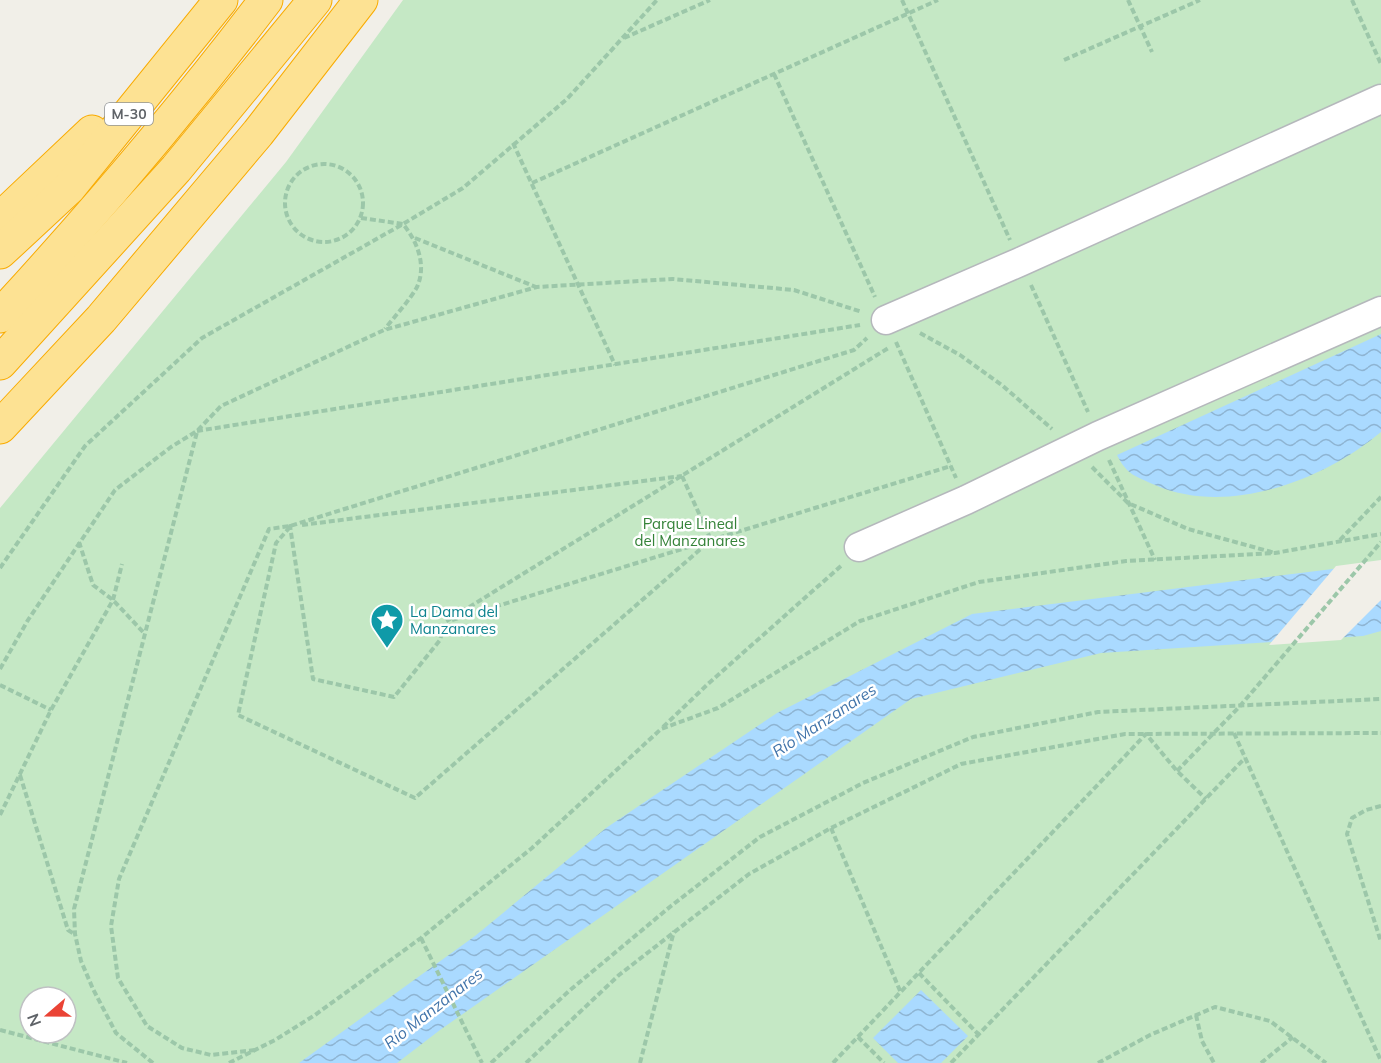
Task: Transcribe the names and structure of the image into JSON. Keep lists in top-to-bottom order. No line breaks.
{"streets":{"highway":["M-30"]},"water":["Río Manzanares"],"parks":["Parque Lineal del Manzanares"],"places":{"place":["La Dama del Manzanares"]},"north":"left"}
